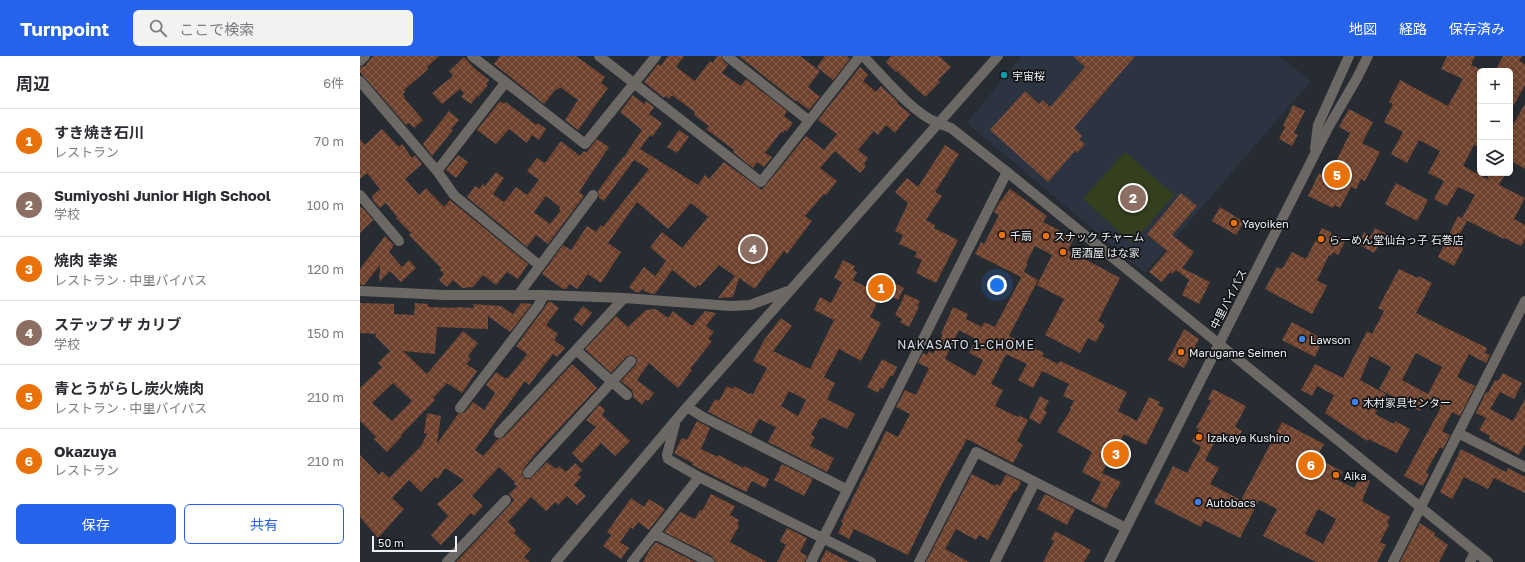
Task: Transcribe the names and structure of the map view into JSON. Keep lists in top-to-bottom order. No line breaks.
{"streets":{"street":["中里バイパス"]},"districts":["NAKASATO 1-CHOME"],"places":["宇宙桜","Yayoiken","千扇","スナック チャーム","らーめん堂仙台っ子 石巻店","居酒屋 はな家","Lawson","Marugame Seimen","木村家具センター","Izakaya Kushiro","Aika","Autobacs"],"scale_bar":"50 m","page":{"header":"Turnpoint","search":"ここで検索","nav":["地図","経路","保存済み"],"heading":["周辺","6件"],"map_buttons":["+","−"],"list":[{"mark":"1","name":"すき焼き石川","note":"レストラン","value":"70 m"},{"mark":"2","name":"Sumiyoshi Junior High School","note":"学校","value":"100 m"},{"mark":"3","name":"焼肉 幸楽","note":"レストラン · 中里バイパス","value":"120 m"},{"mark":"4","name":"ステップ ザ カリブ","note":"学校","value":"150 m"},{"mark":"5","name":"青とうがらし炭火焼肉","note":"レストラン · 中里バイパス","value":"210 m"},{"mark":"6","name":"Okazuya","note":"レストラン","value":"210 m"}],"pins":["5","2","4","1","3","6"],"buttons":["保存","共有"],"scale":"50 m"}}
